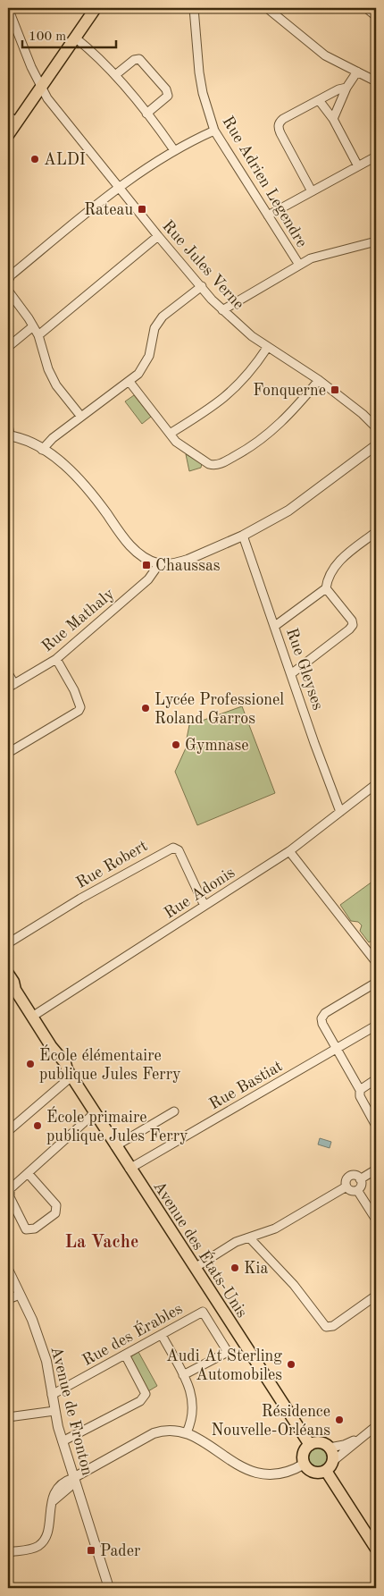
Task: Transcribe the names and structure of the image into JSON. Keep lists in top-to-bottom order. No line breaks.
{"streets":{"main road":["Avenue des États-Unis"],"street":["Rue Adrien Legendre","Rue Jules Verne","Rue Mathaly","Rue Gleyses","Rue Robert","Rue Adonis","Rue Bastiat","Rue des Érables","Avenue de Fronton"]},"crossings":[["Rue Gleyses","Rue Adonis"],["Rue Robert","Rue Adonis"],["Rue Adonis","Avenue des États-Unis"],["Rue Bastiat","Avenue des États-Unis"],["Rue des Érables","Avenue de Fronton"]],"districts":["La Vache"],"places":{"other":["ALDI","Lycée Professionel Roland Garros","Gymnase","École élémentaire publique Jules Ferry","École primaire publique Jules Ferry","Kia","Audi At Sterling Automobiles","Résidence Nouvelle-Orléans"],"transit":["Rateau","Fonquerne","Chaussas","Pader"]},"scale_bar":"100 m"}
